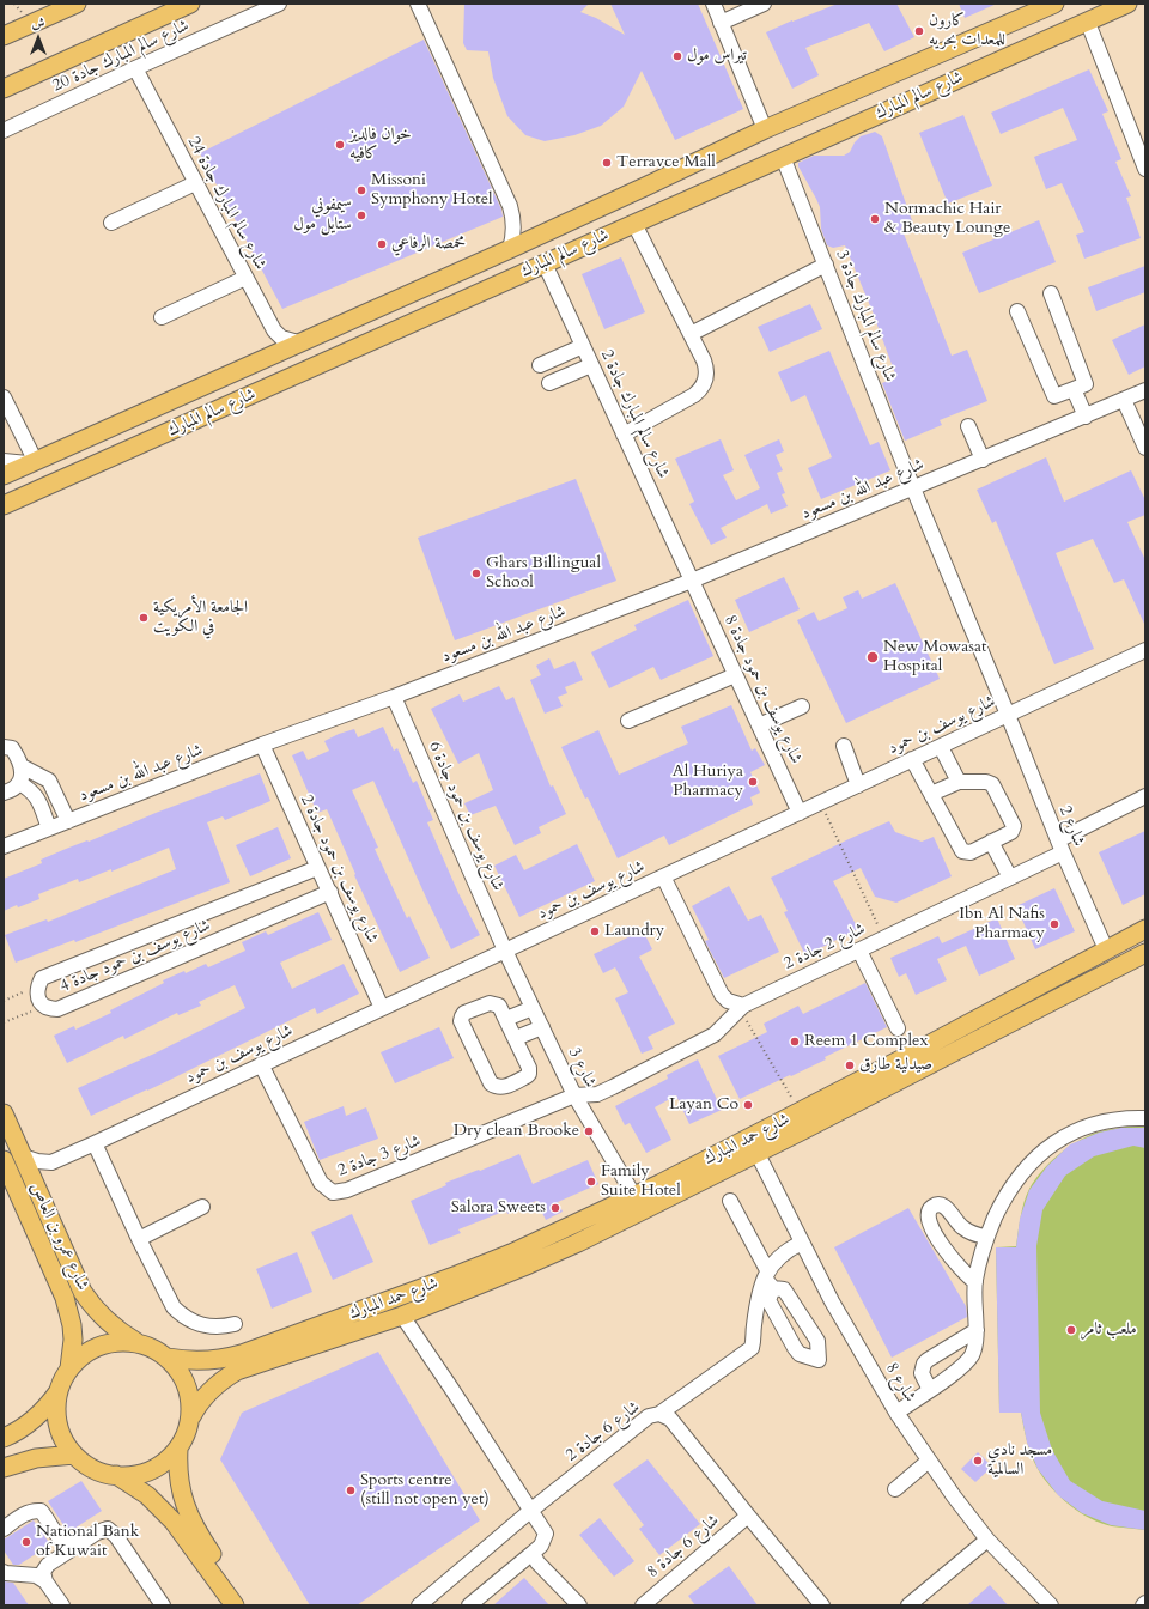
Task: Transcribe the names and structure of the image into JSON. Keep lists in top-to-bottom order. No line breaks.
{"streets":{"main road":["شارع سالم المبارك","شارع حمد المبارك","شارع عمرو بن العاص"],"street":["شارع سالم المبارك جادة 20","شارع سالم المبارك جادة 24","شارع سالم المبارك جادة 3","شارع سالم المبارك جادة 2","شارع عبد الله بن مسعود","شارع يوسف بن حمود جادة 8","شارع يوسف بن حمود","شارع يوسف بن حمود جادة 6","شارع 2","شارع يوسف بن حمود جادة 2","شارع 2 جادة 2","شارع يوسف بن حمود جادة 4","شارع 3","شارع 3 جادة 2","شارع 8","شارع 6 جادة 2","شارع 6 جادة 8"]},"crossings":[["شارع سالم المبارك جادة 20","شارع سالم المبارك جادة 24"],["شارع سالم المبارك","شارع سالم المبارك جادة 24"],["شارع سالم المبارك","شارع سالم المبارك جادة 3"],["شارع سالم المبارك","شارع سالم المبارك جادة 2"],["شارع سالم المبارك جادة 3","شارع عبد الله بن مسعود"],["شارع سالم المبارك جادة 3","شارع يوسف بن حمود"],["شارع سالم المبارك جادة 3","شارع 2"],["شارع سالم المبارك جادة 2","شارع عبد الله بن مسعود"],["شارع سالم المبارك جادة 2","شارع يوسف بن حمود جادة 8"],["شارع عبد الله بن مسعود","شارع يوسف بن حمود جادة 8"],["شارع عبد الله بن مسعود","شارع يوسف بن حمود جادة 6"],["شارع عبد الله بن مسعود","شارع يوسف بن حمود جادة 2"],["شارع يوسف بن حمود جادة 8","شارع يوسف بن حمود"],["شارع يوسف بن حمود","شارع يوسف بن حمود جادة 6"],["شارع يوسف بن حمود","شارع 2"],["شارع يوسف بن حمود","شارع يوسف بن حمود جادة 2"],["شارع يوسف بن حمود","شارع 3"],["شارع يوسف بن حمود","شارع 3 جادة 2"],["شارع يوسف بن حمود جادة 6","شارع 3"],["شارع 2","شارع 2 جادة 2"],["شارع 2","شارع حمد المبارك"],["شارع يوسف بن حمود جادة 2","شارع يوسف بن حمود جادة 4"],["شارع 2 جادة 2","شارع 3"],["شارع 2 جادة 2","شارع 3 جادة 2"],["شارع 3","شارع حمد المبارك"],["شارع 3","شارع 3 جادة 2"],["شارع حمد المبارك","شارع عمرو بن العاص"],["شارع حمد المبارك","شارع 8"],["شارع 6 جادة 2","شارع 6 جادة 8"]],"places":["کارون للمعدات بحریه","تيراس مول","خوان فالديز كافيه","Terravce Mall","Missoni Symphony Hotel","سيمفوني ستايل مول","Normachic Hair & Beauty Lounge","محمصة الرفاعي","Ghars Billingual School","الجامعة الأمريكية في الكويت","New Mowasat Hospital","Al Huriya Pharmacy","Ibn Al Nafis Pharmacy","Laundry","Reem 1 Complex","صيدلية طارق","Layan Co","Dry clean Brooke","Family Suite Hotel","Salora Sweets","ملعب ثامر","مسجد نادي السالمية","Sports centre (still not open yet)","National Bank of Kuwait"],"north":"top"}
